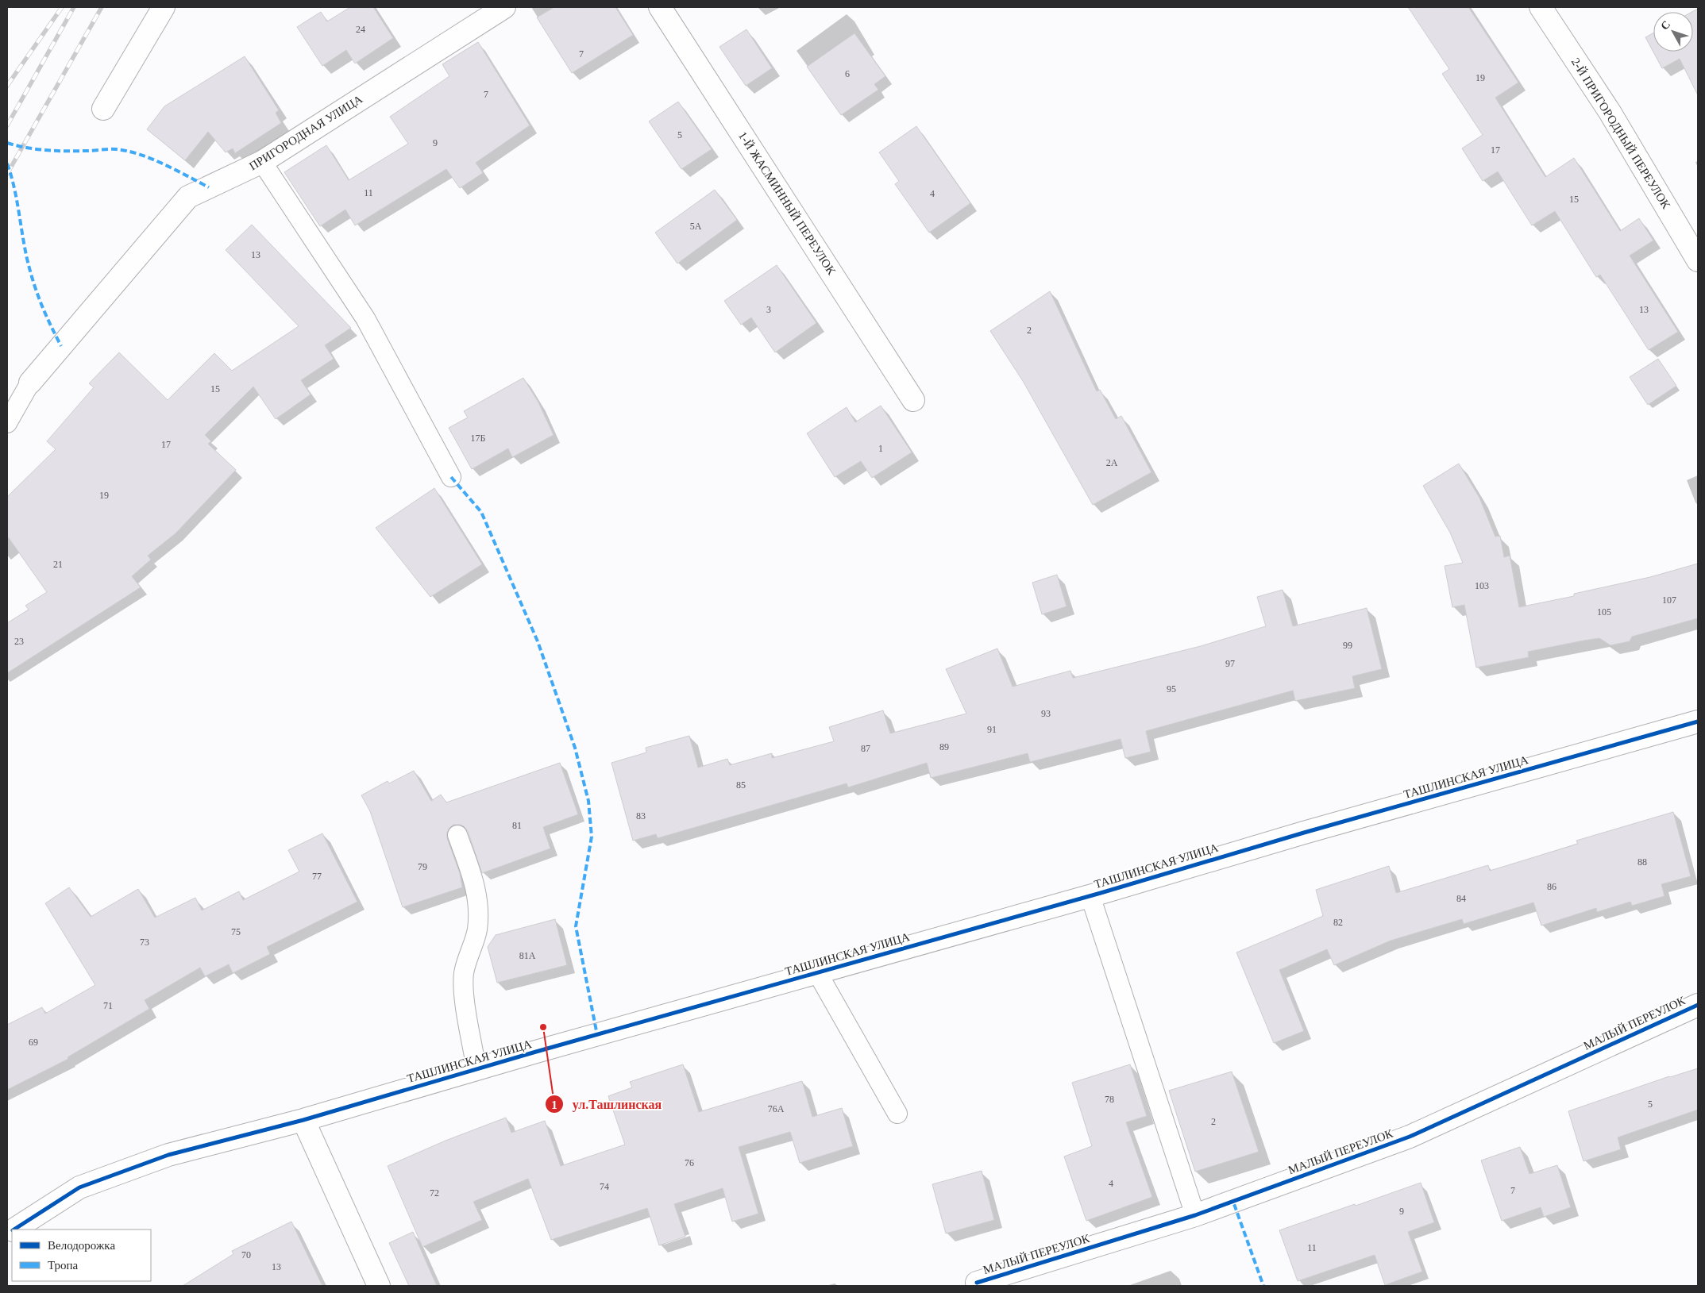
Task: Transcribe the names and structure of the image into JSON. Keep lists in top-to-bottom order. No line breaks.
{"streets":{"street":["ПРИГОРОДНАЯ УЛИЦА","2-Й ПРИГОРОДНЫЙ ПЕРЕУЛОК","1-Й ЖАСМИННЫЙ ПЕРЕУЛОК","ТАШЛИНСКАЯ УЛИЦА","МАЛЫЙ ПЕРЕУЛОК"]},"places":["ул.Ташлинская"],"house_numbers":["24","7","6","19","7","5","9","17","11","4","15","5А","13","3","13","2","15","17Б","17","1","2А","19","21","103","107","105","23","99","97","95","93","91","89","87","85","83","81","88","79","77","86","84","82","75","73","81А","71","69","78","5","76А","2","76","4","74","7","72","9","11","70","13"],"legend":["Велодорожка","Тропа"],"north":"top left"}
